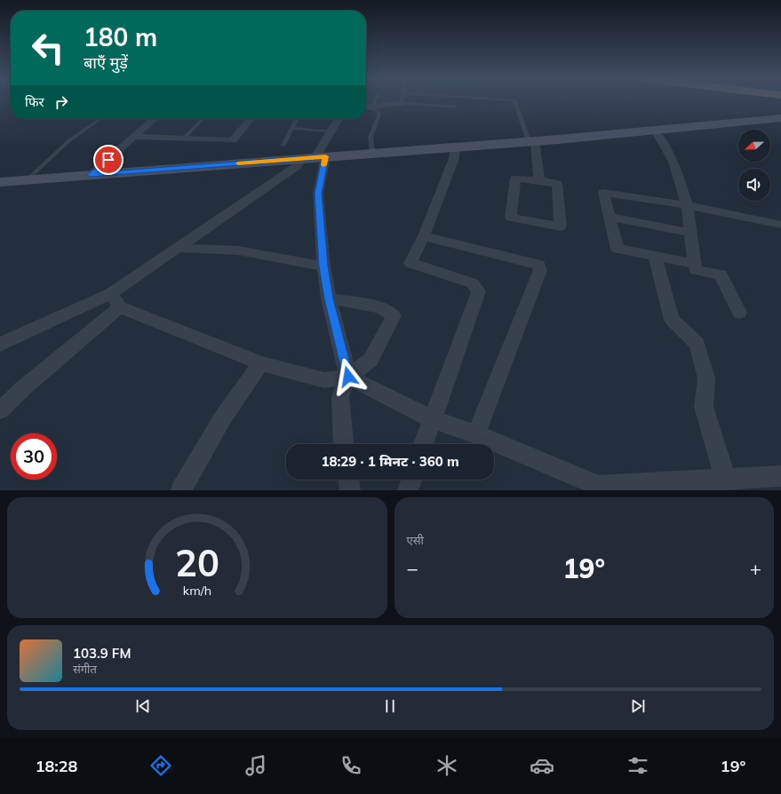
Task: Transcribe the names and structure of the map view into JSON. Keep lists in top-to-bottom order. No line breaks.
{"north":"left","page":{"turn":["180 m","बाएँ मुड़ें"],"then":"फिर","limit":"30","trip":"18:29 · 1 मिनट · 360 m","tile":"एसी","heat":["−","19°","+"],"song":["103.9 FM","संगीत"],"tabs":["18:28","19°"],"gauge":["20","km/h"]}}
